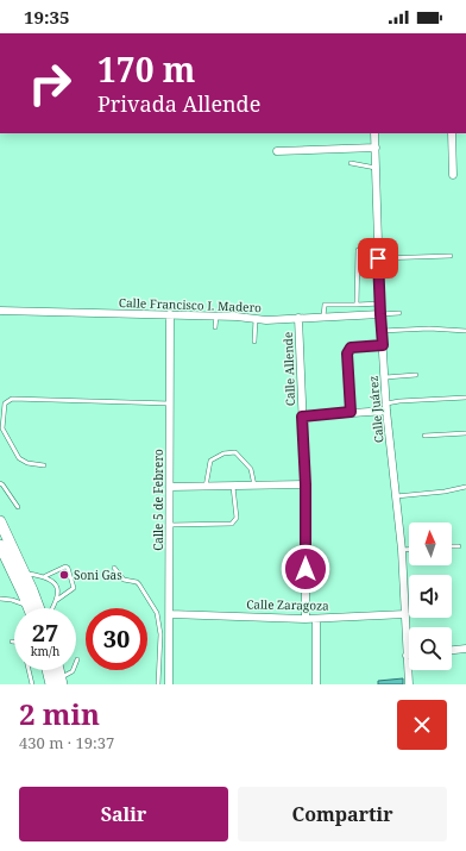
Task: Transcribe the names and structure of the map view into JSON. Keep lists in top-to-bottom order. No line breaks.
{"streets":{"street":["Calle Francisco I. Madero","Calle Allende","Calle Juárez","Calle 5 de Febrero","Calle Zaragoza"]},"crossings":[["Calle Francisco I. Madero","Calle Allende"],["Calle Francisco I. Madero","Calle Juárez"],["Calle Francisco I. Madero","Calle 5 de Febrero"],["Calle Allende","Calle Zaragoza"],["Calle Juárez","Calle Zaragoza"],["Calle 5 de Febrero","Calle Zaragoza"]],"places":["Soni Gas"],"north":"top","page":{"status":"19:35","turn":["170 m","Privada Allende"],"speed":"27 km/h","limit":"30","heading":["2 min","430 m · 19:37"],"buttons":["Salir","Compartir"]}}
